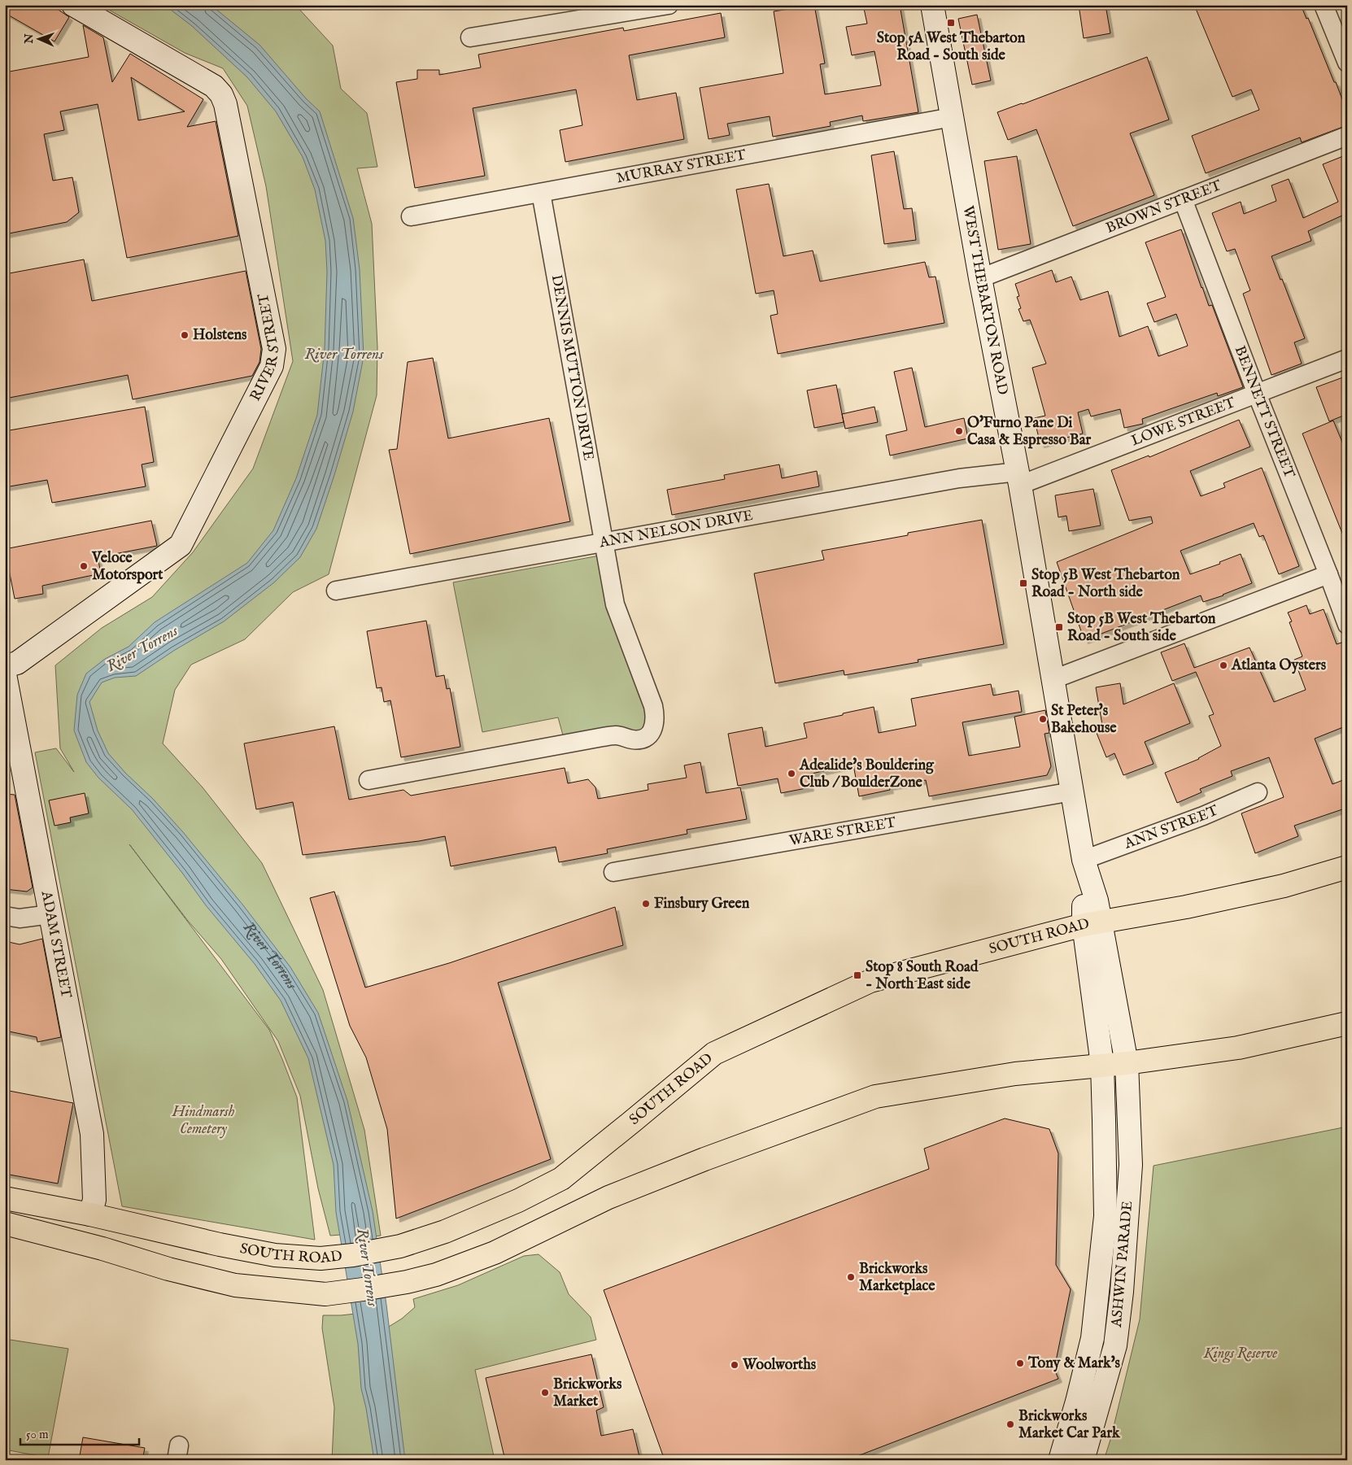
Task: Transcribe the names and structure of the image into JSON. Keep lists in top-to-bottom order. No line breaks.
{"streets":{"highway":["SOUTH ROAD"],"street":["MURRAY STREET","BROWN STREET","WEST THEBARTON ROAD","RIVER STREET","DENNIS MUTTON DRIVE","BENNETT STREET","LOWE STREET","ANN NELSON DRIVE","ANN STREET","WARE STREET","ADAM STREET","ASHWIN PARADE"]},"crossings":[["MURRAY STREET","WEST THEBARTON ROAD"],["MURRAY STREET","DENNIS MUTTON DRIVE"],["BROWN STREET","WEST THEBARTON ROAD"],["BROWN STREET","BENNETT STREET"],["WEST THEBARTON ROAD","LOWE STREET"],["WEST THEBARTON ROAD","ANN NELSON DRIVE"],["WEST THEBARTON ROAD","ANN STREET"],["WEST THEBARTON ROAD","WARE STREET"],["WEST THEBARTON ROAD","SOUTH ROAD"],["WEST THEBARTON ROAD","ASHWIN PARADE"],["DENNIS MUTTON DRIVE","ANN NELSON DRIVE"],["BENNETT STREET","LOWE STREET"],["LOWE STREET","ANN NELSON DRIVE"],["SOUTH ROAD","ADAM STREET"]],"water":["River Torrens"],"parks":["Hindmarsh Cemetery","Kings Reserve"],"places":{"transit":["Stop 5A West Thebarton Road - South side","Stop 5B West Thebarton Road - North side","Stop 5B West Thebarton Road - South side","Stop 8 South Road - North East side"],"other":["Holstens","O'Furno Pane Di Casa & Espresso Bar","Veloce Motorsport","Atlanta Oysters","St Peter's Bakehouse","Adealide's Bouldering Club / BoulderZone","Finsbury Green","Brickworks Marketplace","Tony & Mark's","Woolworths","Brickworks Market","Brickworks Market Car Park"]},"scale_bar":"50 m","north":"left"}
